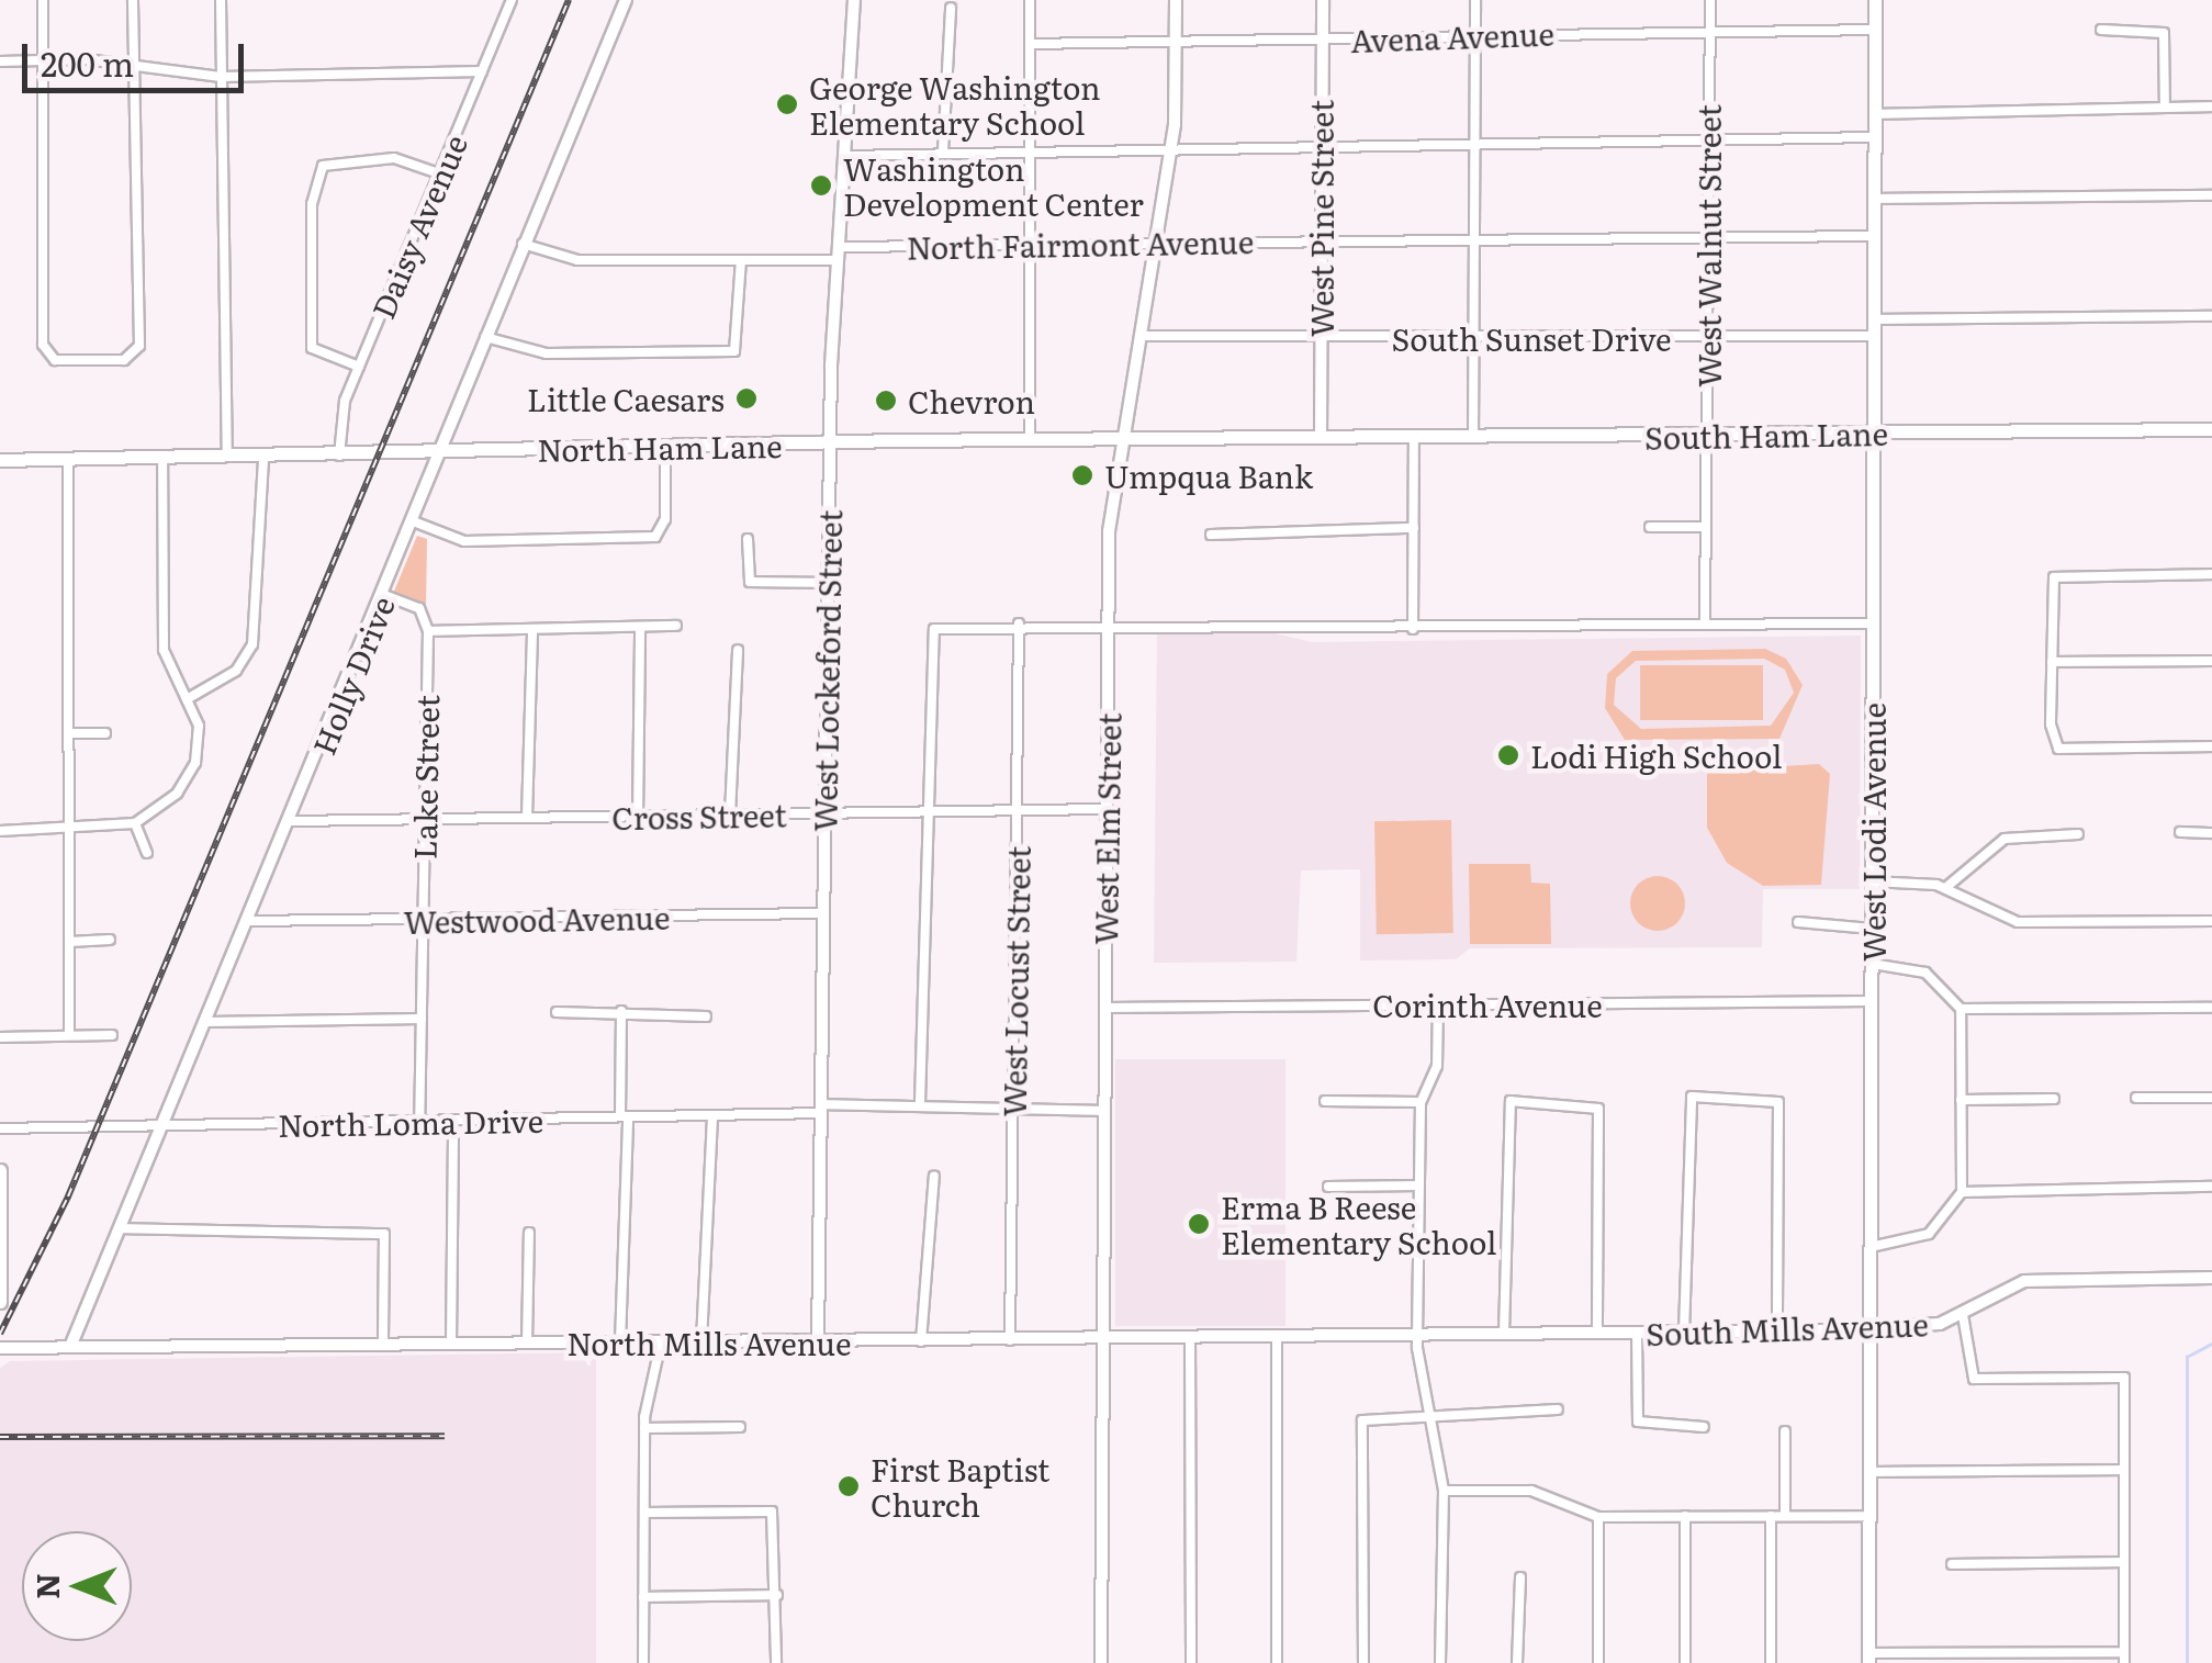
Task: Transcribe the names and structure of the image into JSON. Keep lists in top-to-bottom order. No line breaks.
{"streets":{"main road":["South Ham Lane","North Ham Lane","West Lodi Avenue"],"street":["Avena Avenue","West Pine Street","Daisy Avenue","North Fairmont Avenue","West Walnut Street","South Sunset Drive","West Lockeford Street","Holly Drive","Lake Street","Cross Street","West Elm Street","Westwood Avenue","West Locust Street","Corinth Avenue","North Loma Drive","South Mills Avenue","North Mills Avenue"]},"crossings":[["Avena Avenue","West Pine Street"],["Avena Avenue","West Walnut Street"],["Avena Avenue","West Elm Street"],["Avena Avenue","West Lodi Avenue"],["West Pine Street","North Fairmont Avenue"],["West Pine Street","South Sunset Drive"],["West Pine Street","South Ham Lane"],["West Pine Street","North Ham Lane"],["Daisy Avenue","North Ham Lane"],["North Fairmont Avenue","West Walnut Street"],["North Fairmont Avenue","West Lockeford Street"],["North Fairmont Avenue","Holly Drive"],["North Fairmont Avenue","West Elm Street"],["North Fairmont Avenue","West Lodi Avenue"],["West Walnut Street","South Sunset Drive"],["West Walnut Street","South Ham Lane"],["South Sunset Drive","West Elm Street"],["South Sunset Drive","West Lodi Avenue"],["South Ham Lane","North Ham Lane"],["South Ham Lane","West Lodi Avenue"],["North Ham Lane","West Lockeford Street"],["North Ham Lane","Holly Drive"],["North Ham Lane","West Elm Street"],["West Lockeford Street","Cross Street"],["West Lockeford Street","Westwood Avenue"],["West Lockeford Street","North Loma Drive"],["West Lockeford Street","North Mills Avenue"],["Holly Drive","Cross Street"],["Holly Drive","Westwood Avenue"],["Holly Drive","North Loma Drive"],["Holly Drive","North Mills Avenue"],["Lake Street","Cross Street"],["Lake Street","Westwood Avenue"],["Lake Street","North Loma Drive"],["Cross Street","West Elm Street"],["Cross Street","West Locust Street"],["West Elm Street","Corinth Avenue"],["West Elm Street","North Loma Drive"],["West Elm Street","North Mills Avenue"],["West Lodi Avenue","Corinth Avenue"],["West Lodi Avenue","South Mills Avenue"],["West Locust Street","North Loma Drive"],["West Locust Street","North Mills Avenue"],["South Mills Avenue","North Mills Avenue"]],"places":["George Washington Elementary School","Washington Development Center","Little Caesars","Chevron","Umpqua Bank","Lodi High School","Erma B Reese Elementary School","First Baptist Church"],"scale_bar":"200 m","north":"left"}
